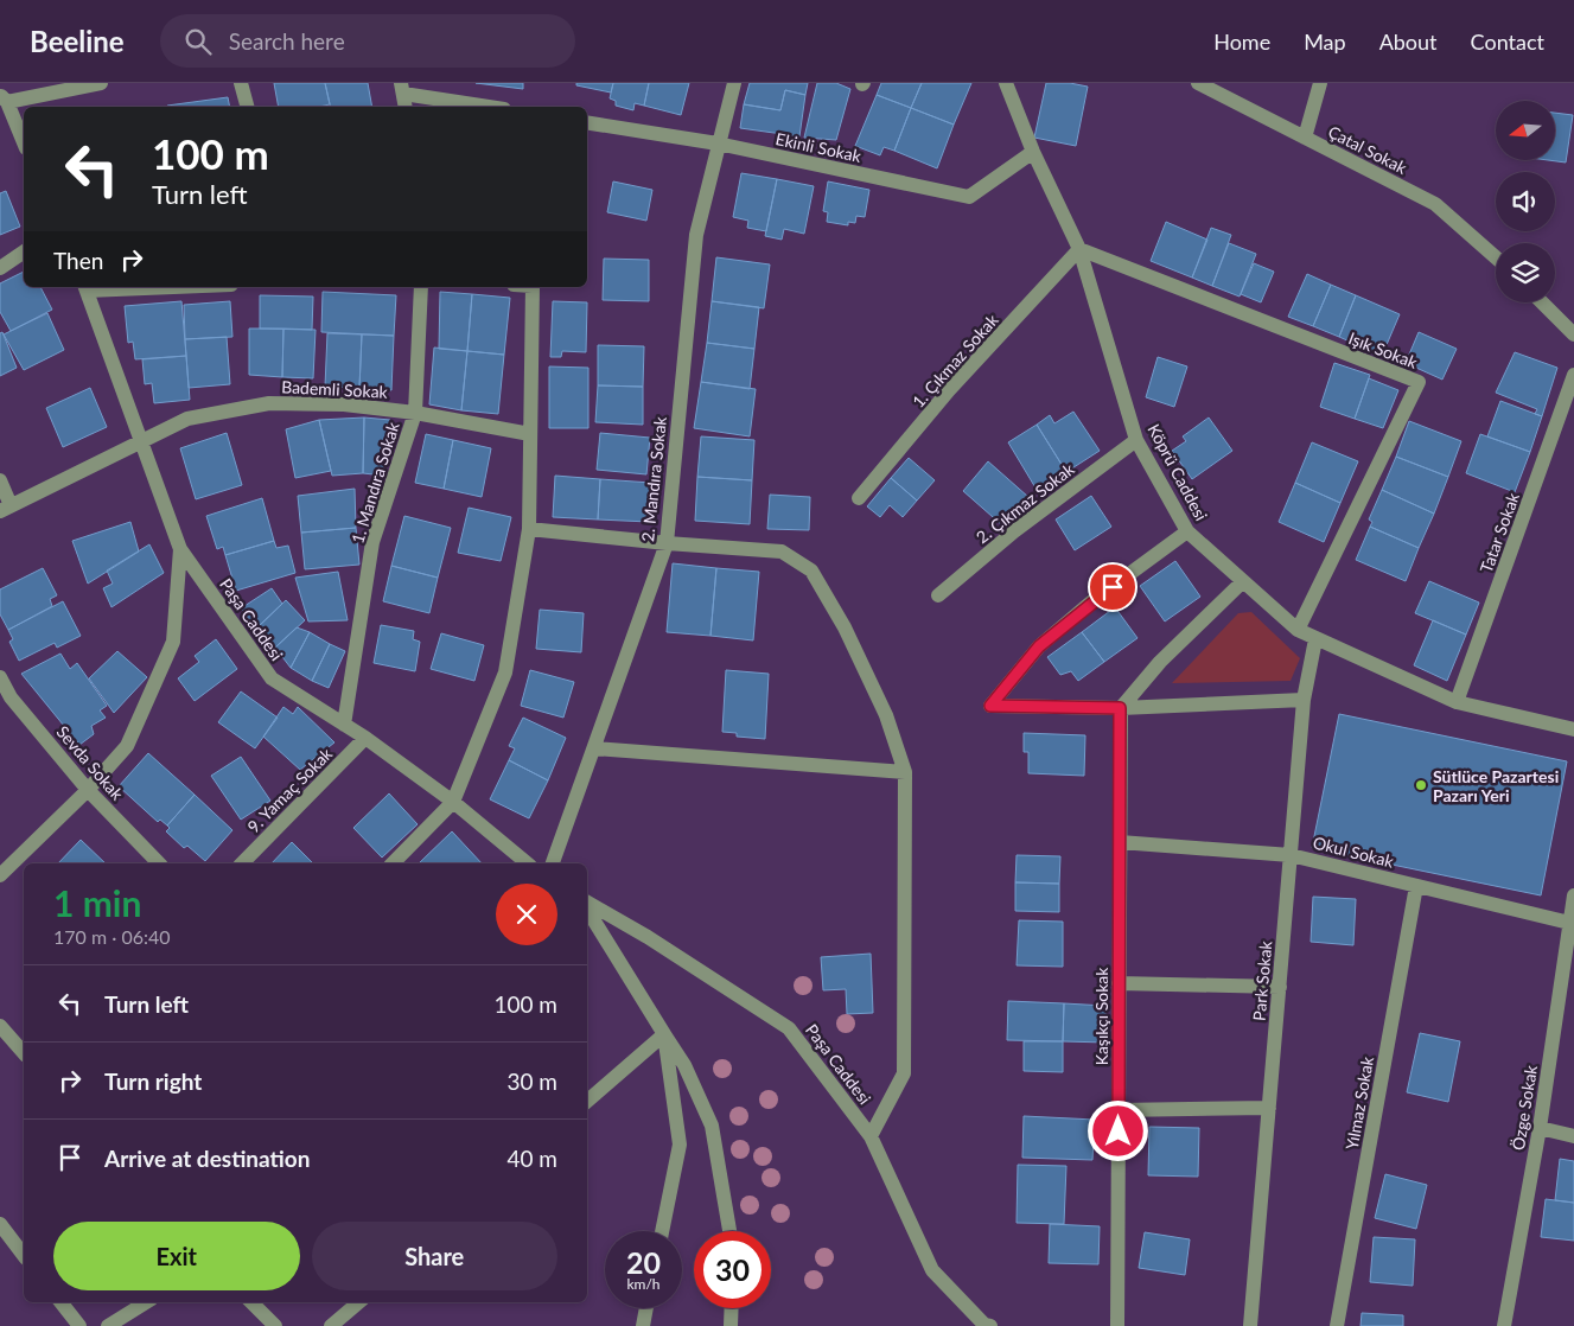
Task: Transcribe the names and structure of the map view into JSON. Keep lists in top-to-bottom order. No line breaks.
{"streets":{"street":["Ekinli Sokak","Çatal Sokak","Işık Sokak","1. Çıkmaz Sokak","Bademli Sokak","Köprü Caddesi","2. Mandıra Sokak","1. Mandıra Sokak","2. Çıkmaz Sokak","Tatar Sokak","Paşa Caddesi","Sevda Sokak","9. Yamaç Sokak","Okul Sokak","Park Sokak","Kaşıkçı Sokak","Yılmaz Sokak","Özge Sokak"]},"crossings":[["Ekinli Sokak","Köprü Caddesi"],["Ekinli Sokak","2. Mandıra Sokak"],["Işık Sokak","1. Çıkmaz Sokak"],["Işık Sokak","Köprü Caddesi"],["1. Çıkmaz Sokak","Köprü Caddesi"],["Bademli Sokak","1. Mandıra Sokak"],["Bademli Sokak","Paşa Caddesi"],["Köprü Caddesi","2. Çıkmaz Sokak"],["Köprü Caddesi","Tatar Sokak"],["Köprü Caddesi","Park Sokak"],["1. Mandıra Sokak","Paşa Caddesi"],["Paşa Caddesi","9. Yamaç Sokak"],["Okul Sokak","Park Sokak"],["Okul Sokak","Kaşıkçı Sokak"],["Okul Sokak","Yılmaz Sokak"],["Okul Sokak","Özge Sokak"]],"places":["Sütlüce Pazartesi Pazarı Yeri"],"north":"left","page":{"header":"Beeline","search":"Search here","nav":["Home","Map","About","Contact"],"turn":["100 m","Turn left"],"then":"Then","heading":["1 min","170 m · 06:40"],"list":[{"name":"Turn left","value":"100 m"},{"name":"Turn right","value":"30 m"},{"name":"Arrive at destination","value":"40 m"}],"buttons":["Exit","Share"],"speed":"20 km/h","limit":"30"}}
